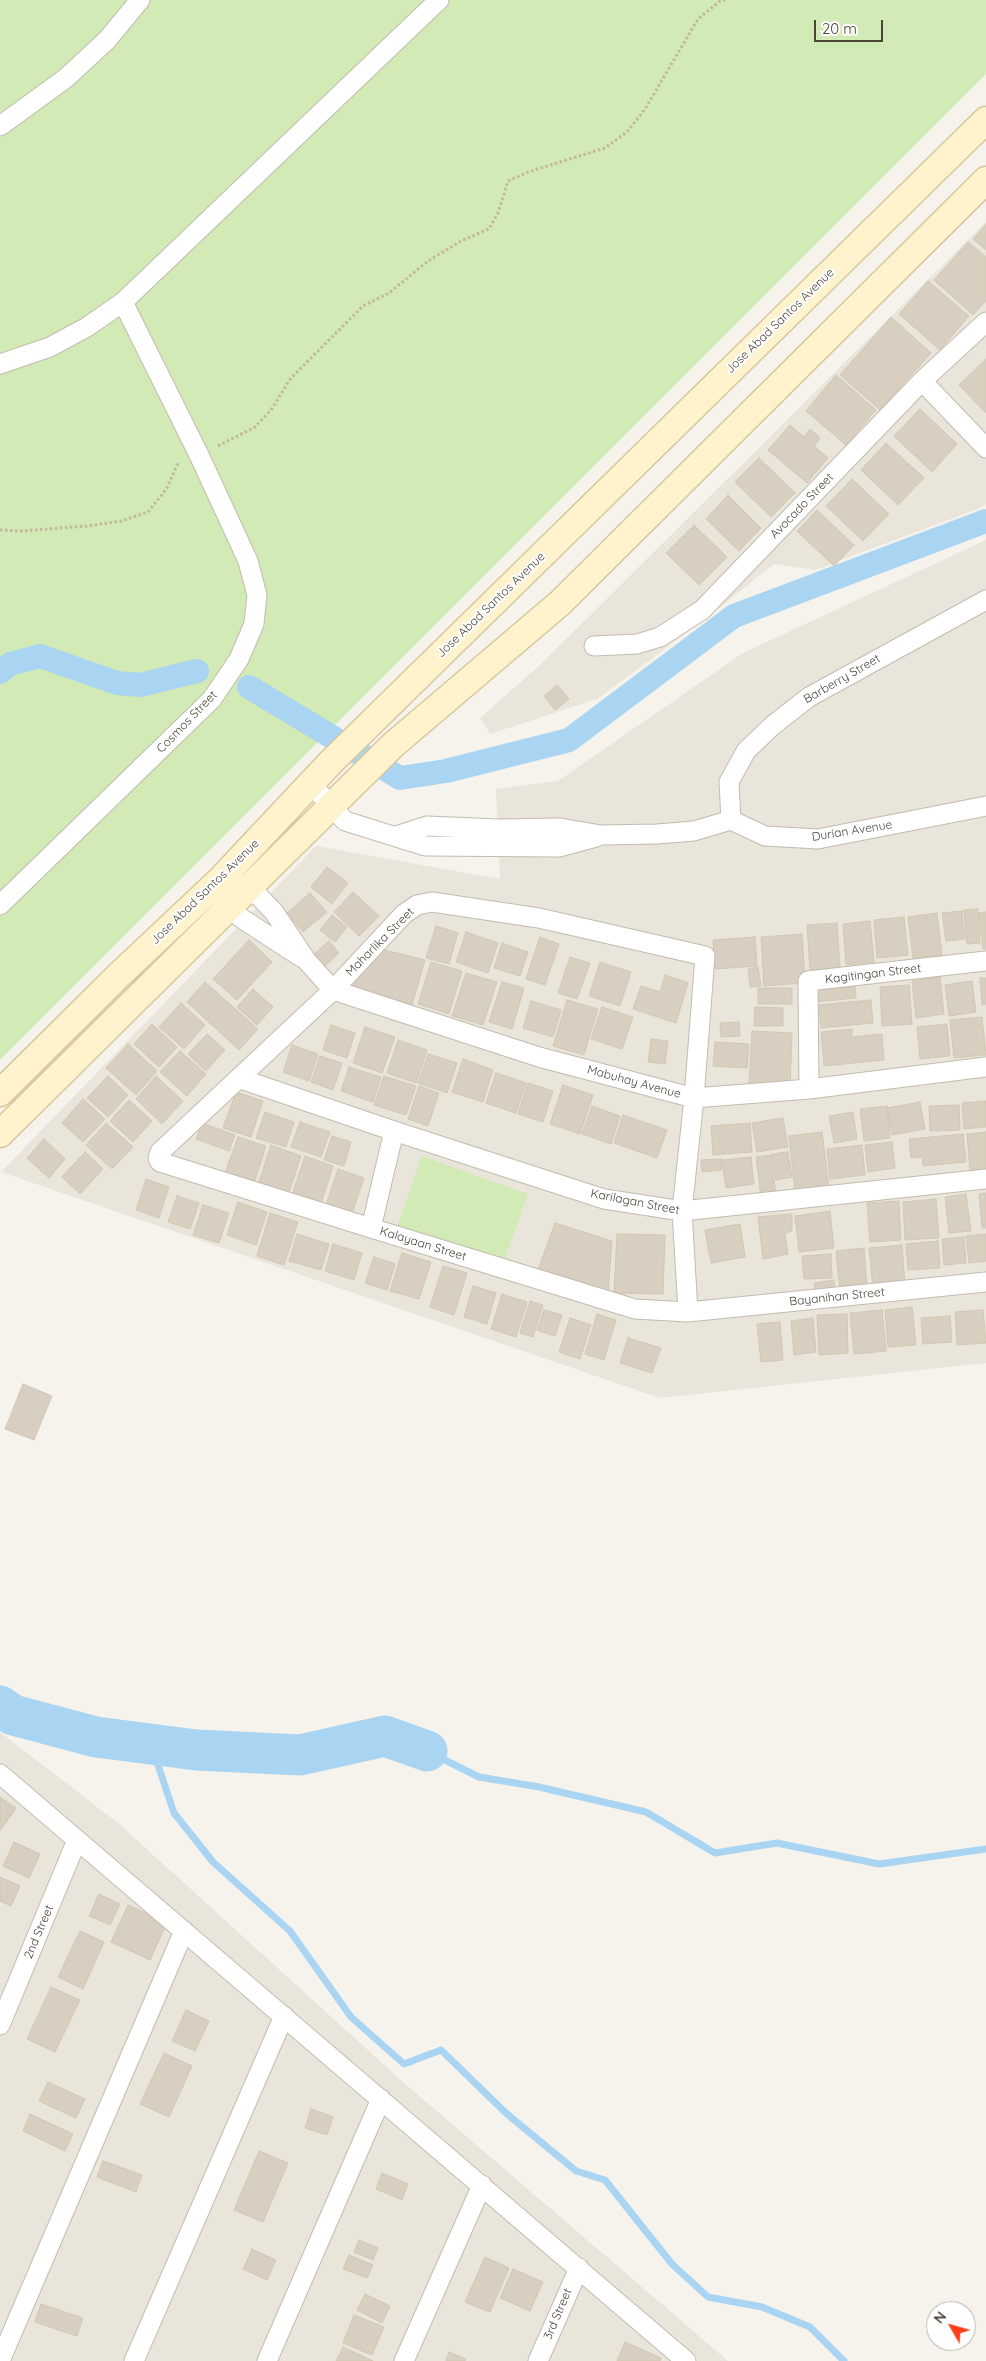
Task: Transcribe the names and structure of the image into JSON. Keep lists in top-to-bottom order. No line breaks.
{"streets":{"main road":["Jose Abad Santos Avenue"],"street":["Avocado Street","Barberry Street","Cosmos Street","Durian Avenue","Maharlika Street","Kagitingan Street","Mabuhay Avenue","Karilagan Street","Kalayaan Street","Bayanihan Street","2nd Street","3rd Street"]},"crossings":[["Jose Abad Santos Avenue","Mabuhay Avenue"],["Barberry Street","Durian Avenue"],["Maharlika Street","Mabuhay Avenue"],["Maharlika Street","Karilagan Street"],["Maharlika Street","Kalayaan Street"],["Kagitingan Street","Mabuhay Avenue"],["Kalayaan Street","Bayanihan Street"]],"scale_bar":"20 m","north":"top left"}
